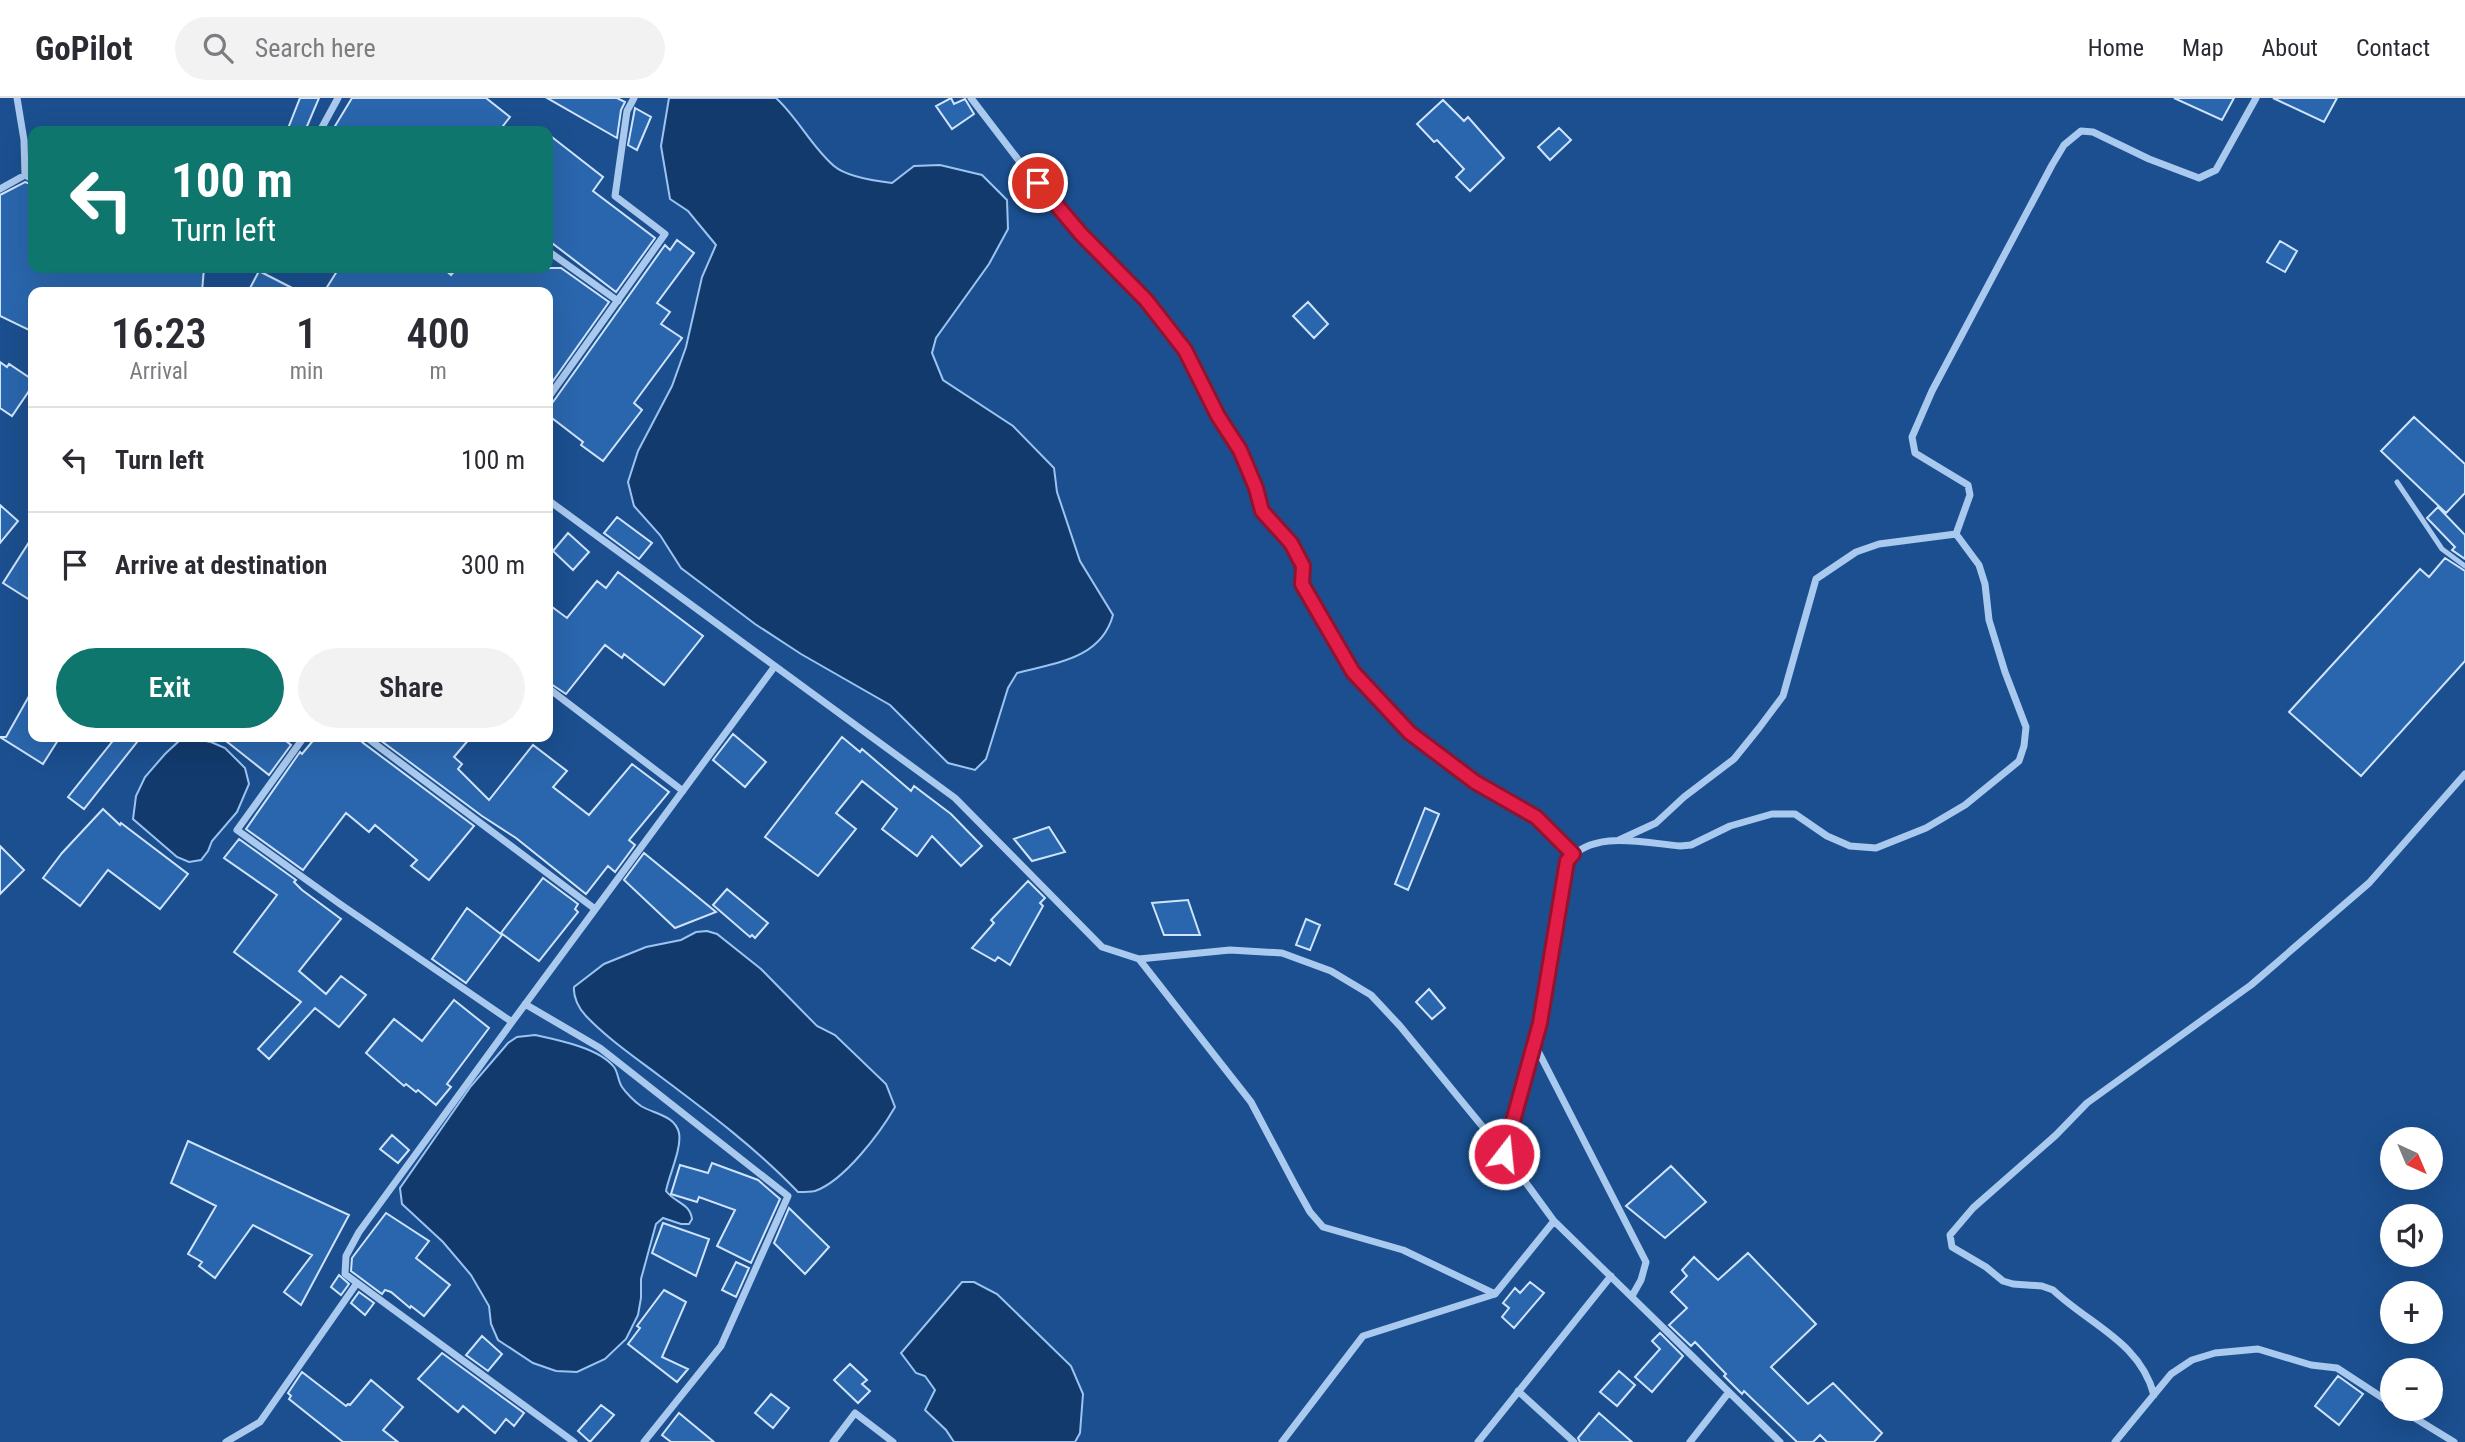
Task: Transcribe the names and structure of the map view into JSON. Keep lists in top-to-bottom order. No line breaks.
{"north":"bottom right","page":{"header":"GoPilot","search":"Search here","nav":["Home","Map","About","Contact"],"turn":["100 m","Turn left"],"eta":["16:23","Arrival","1","min","400","m"],"list":[{"name":"Turn left","value":"100 m"},{"name":"Arrive at destination","value":"300 m"}],"buttons":["Exit","Share"],"map_buttons":["+","−"]}}
